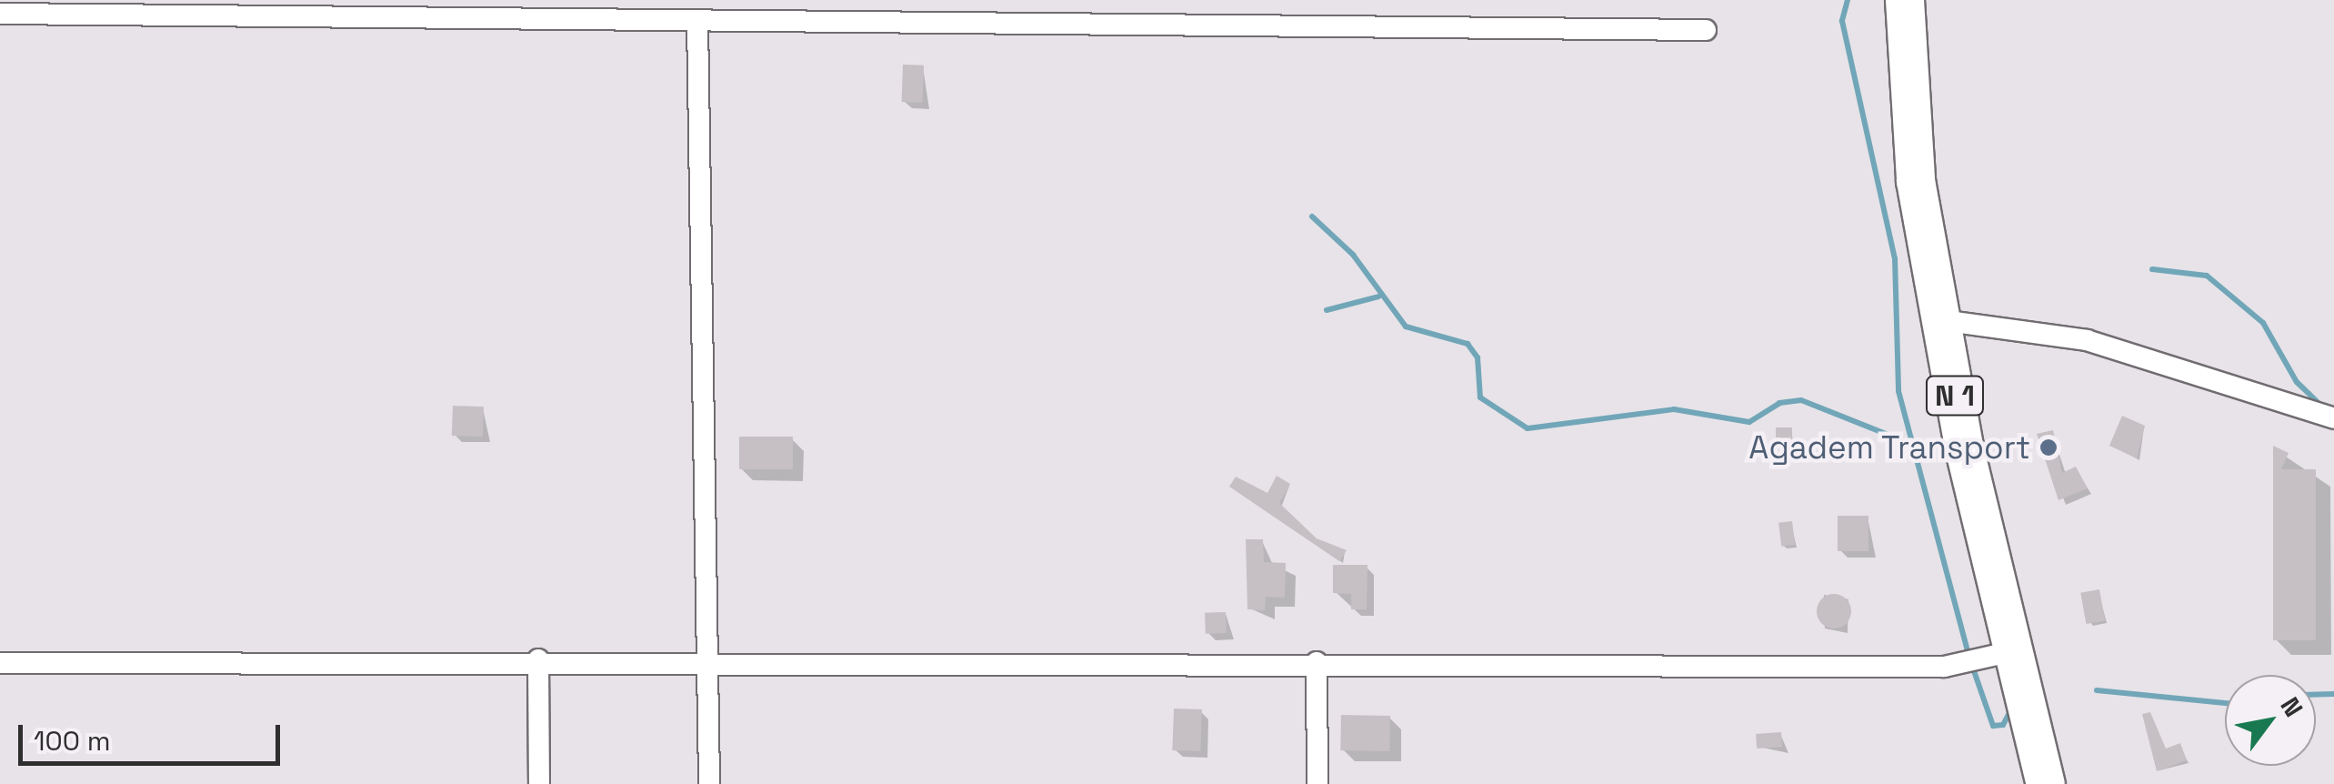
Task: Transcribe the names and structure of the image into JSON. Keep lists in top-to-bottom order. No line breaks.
{"streets":{"highway":["N 1"]},"places":["Agadem Transport"],"scale_bar":"100 m","north":"top right"}
